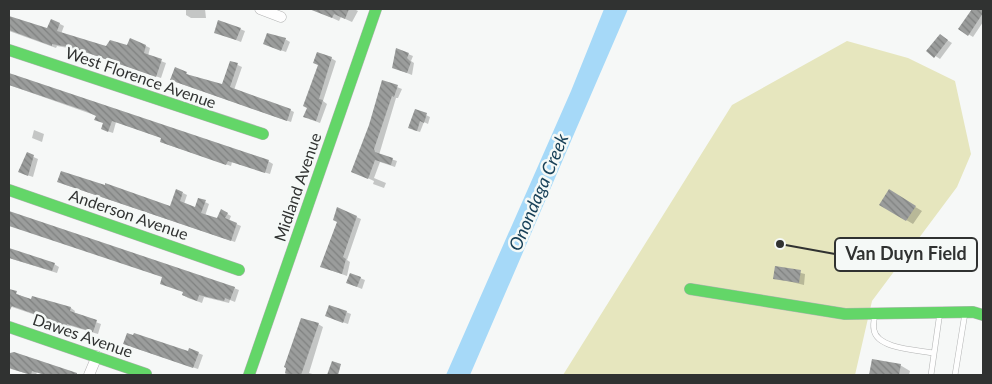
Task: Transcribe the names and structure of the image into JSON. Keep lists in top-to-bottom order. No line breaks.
{"streets":{"street":["West Florence Avenue","Midland Avenue","Anderson Avenue","Dawes Avenue"]},"water":["Onondaga Creek"],"places":["Van Duyn Field"]}
